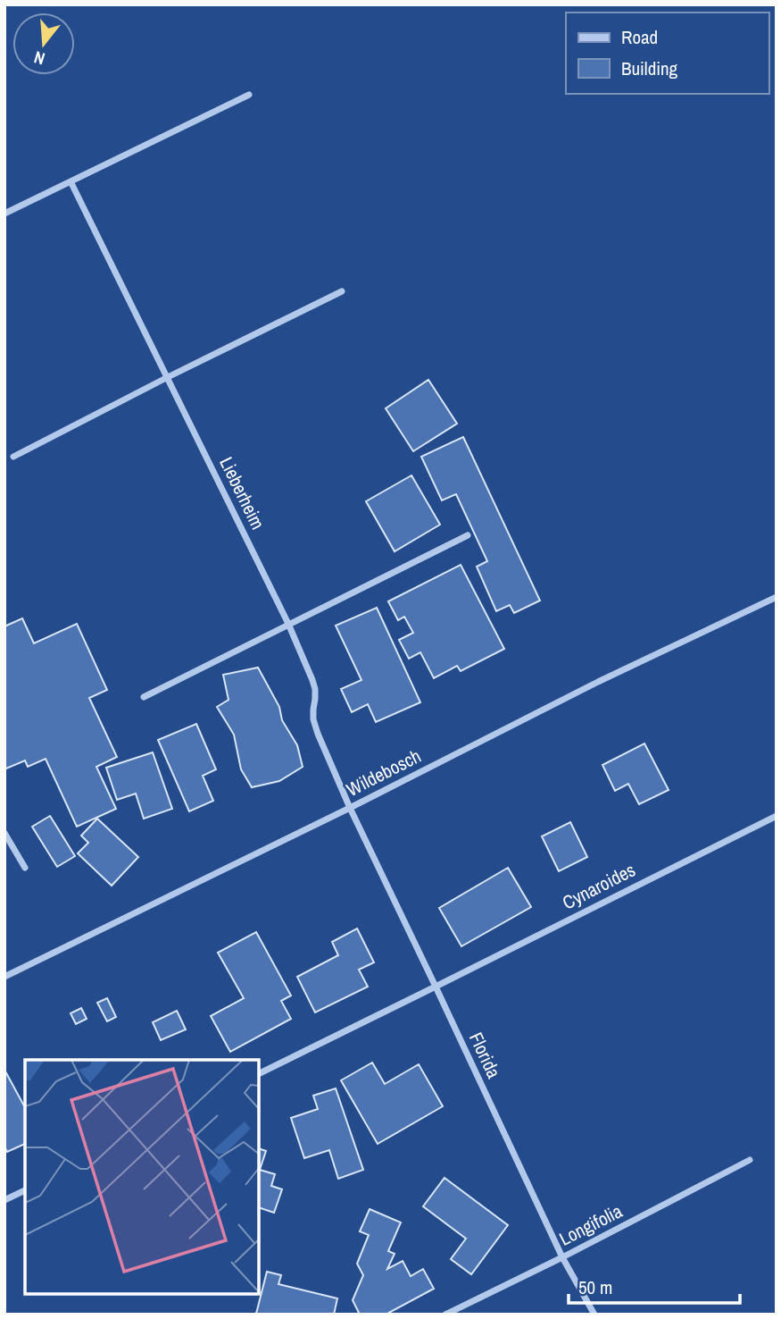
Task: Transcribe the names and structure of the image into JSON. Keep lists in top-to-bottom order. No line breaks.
{"streets":{"street":["Lieberheim","Wildebosch","Cynaroides","Florida","Longifolia"]},"crossings":[["Lieberheim","Wildebosch"],["Lieberheim","Florida"],["Wildebosch","Florida"],["Cynaroides","Florida"],["Florida","Longifolia"]],"legend":["Road","Building"],"scale_bar":"50 m","north":"bottom"}
